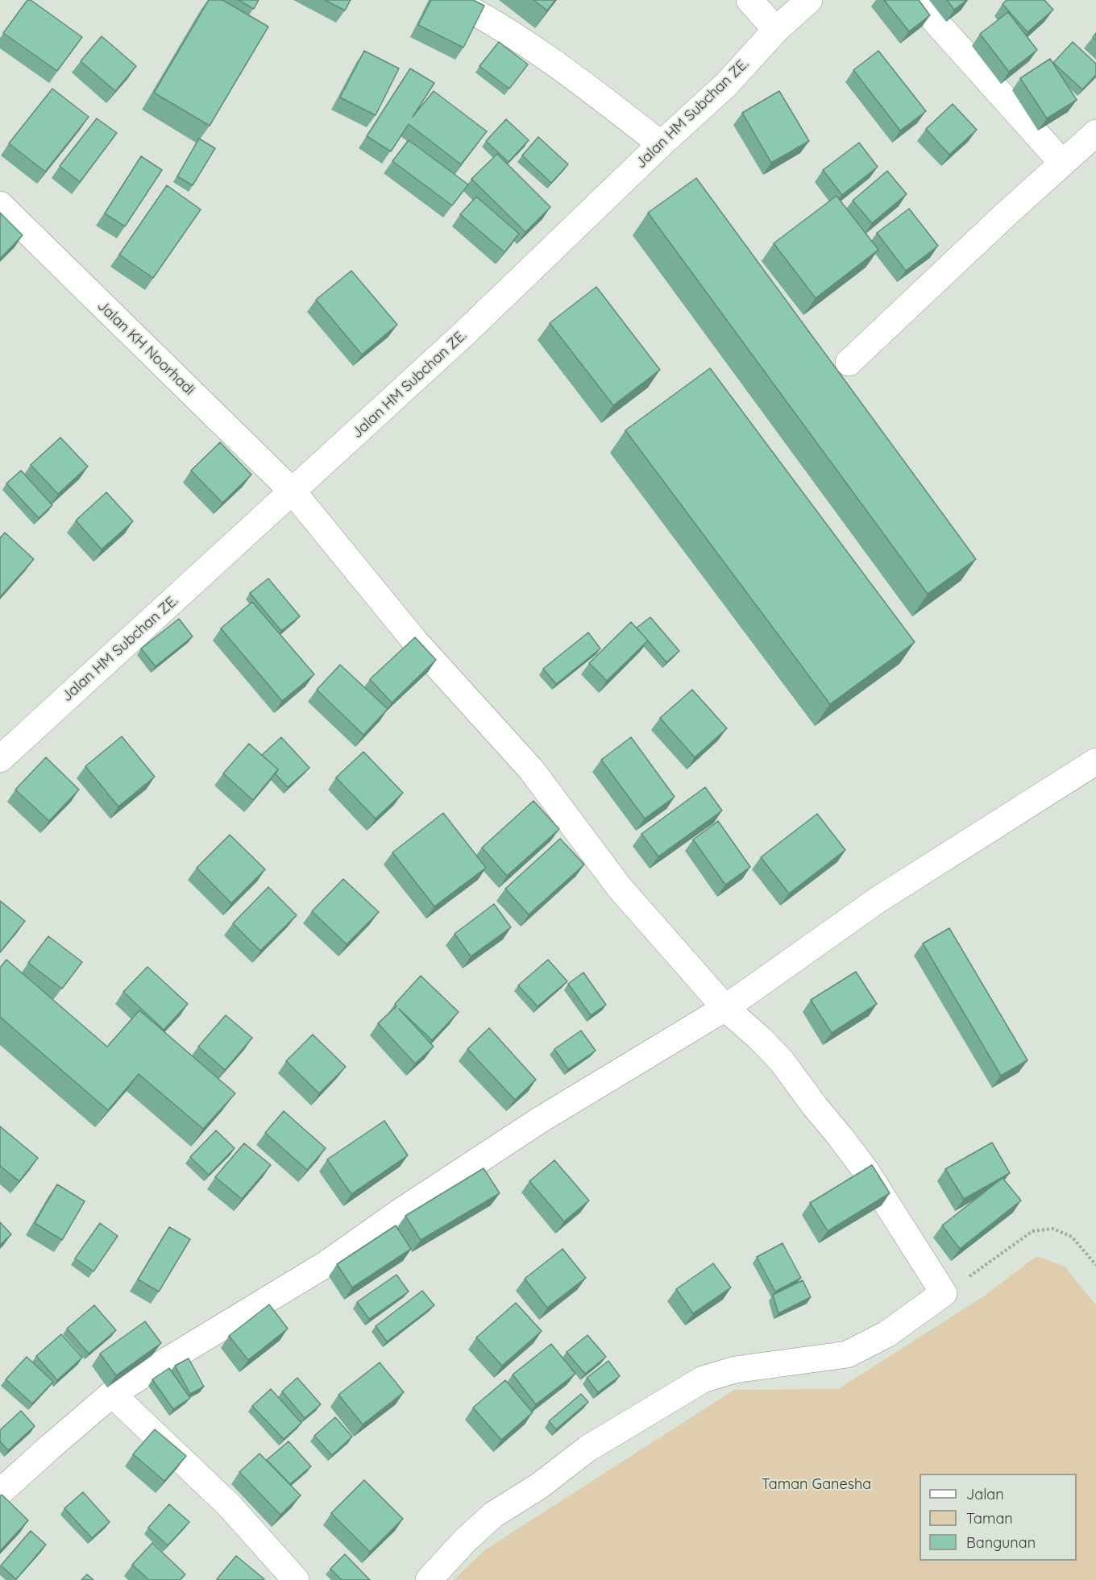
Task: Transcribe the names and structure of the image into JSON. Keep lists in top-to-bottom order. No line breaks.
{"streets":{"street":["Jalan HM Subchan ZE.","Jalan KH Noorhadi"]},"crossings":[["Jalan HM Subchan ZE.","Jalan KH Noorhadi"]],"parks":["Taman Ganesha"],"legend":["Jalan","Taman","Bangunan"]}
